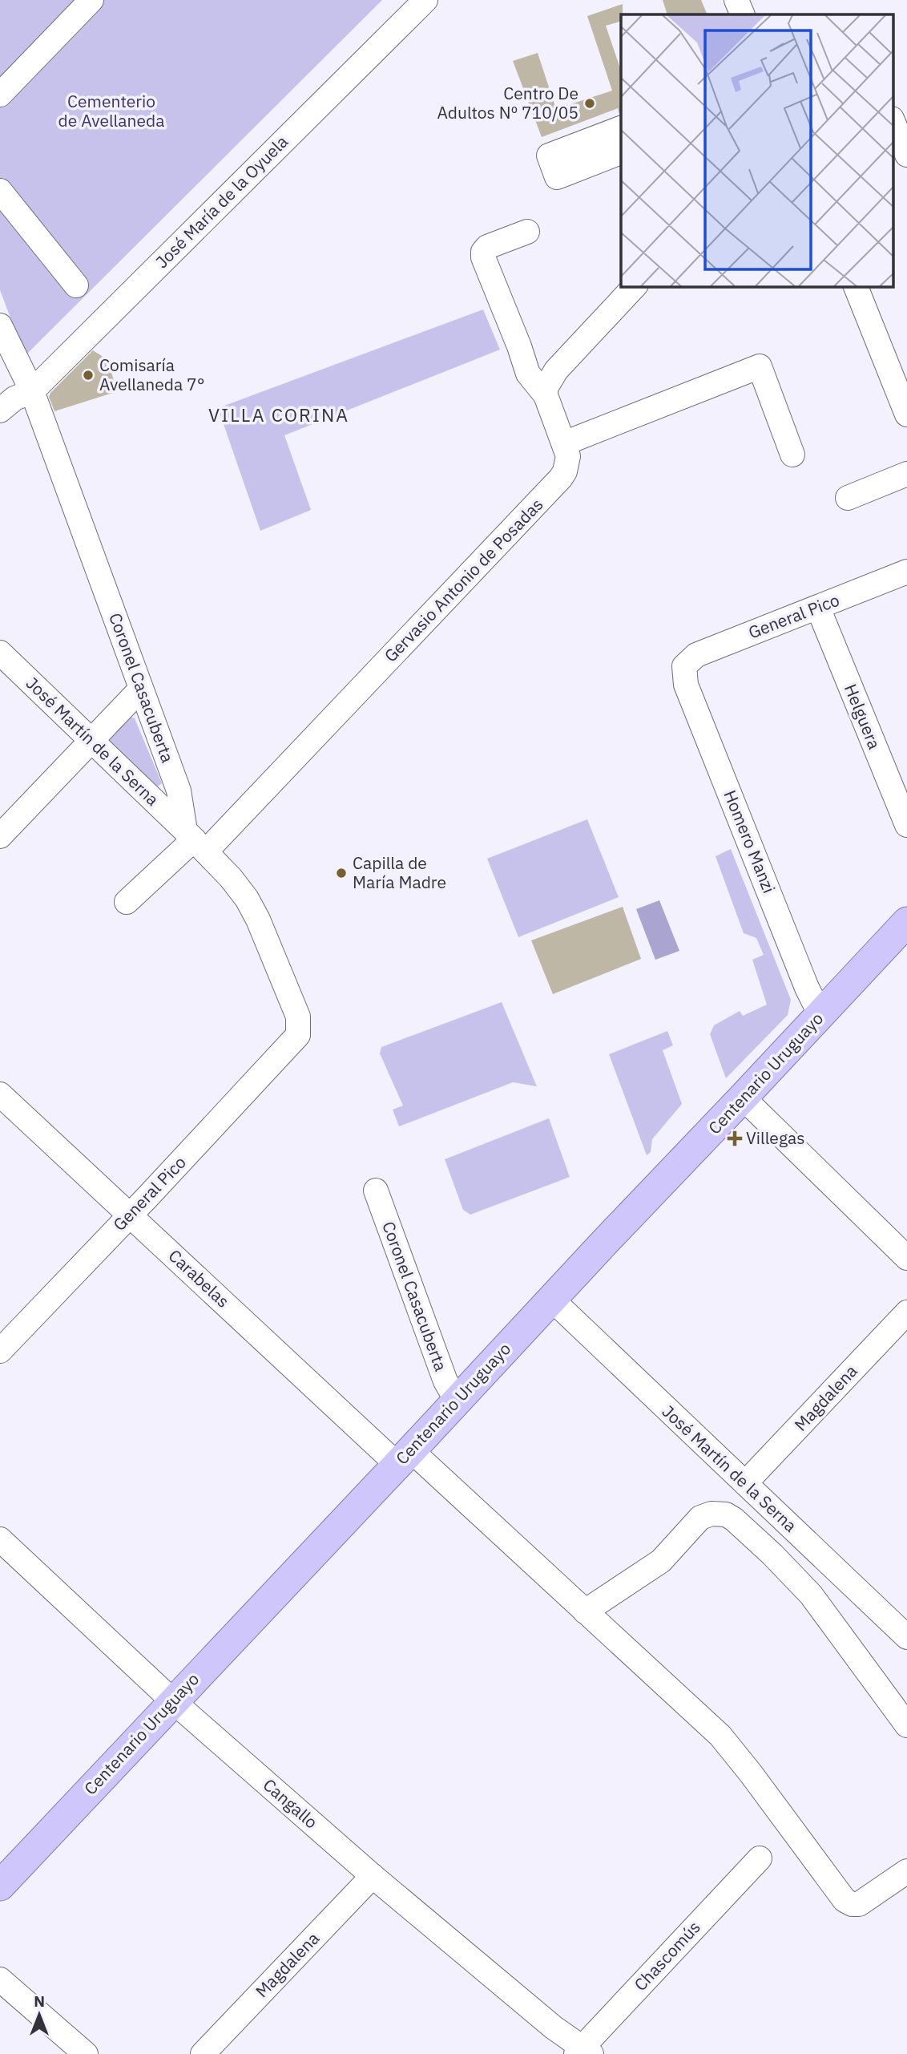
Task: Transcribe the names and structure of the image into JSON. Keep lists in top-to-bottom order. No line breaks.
{"streets":{"main road":["Centenario Uruguayo"],"street":["José María de la Oyuela","Gervasio Antonio de Posadas","General Pico","Coronel Casacuberta","Helguera","José Martín de la Serna","Homero Manzi","Carabelas","Magdalena","Cangallo","Chascomús"]},"crossings":[["José María de la Oyuela","Coronel Casacuberta"],["Gervasio Antonio de Posadas","General Pico"],["Gervasio Antonio de Posadas","Coronel Casacuberta"],["Gervasio Antonio de Posadas","José Martín de la Serna"],["General Pico","Coronel Casacuberta"],["General Pico","Helguera"],["General Pico","José Martín de la Serna"],["General Pico","Homero Manzi"],["General Pico","Carabelas"],["Coronel Casacuberta","José Martín de la Serna"],["Coronel Casacuberta","Centenario Uruguayo"],["José Martín de la Serna","Centenario Uruguayo"],["José Martín de la Serna","Magdalena"],["Homero Manzi","Centenario Uruguayo"],["Centenario Uruguayo","Carabelas"],["Centenario Uruguayo","Cangallo"],["Magdalena","Cangallo"],["Cangallo","Chascomús"]],"districts":["VILLA CORINA"],"parks":["Cementerio de Avellaneda"],"places":{"other":["Centro De Adultos Nº 710/05","Comisaría Avellaneda 7°","Capilla de María Madre"],"health":["Villegas"]},"north":"top"}
